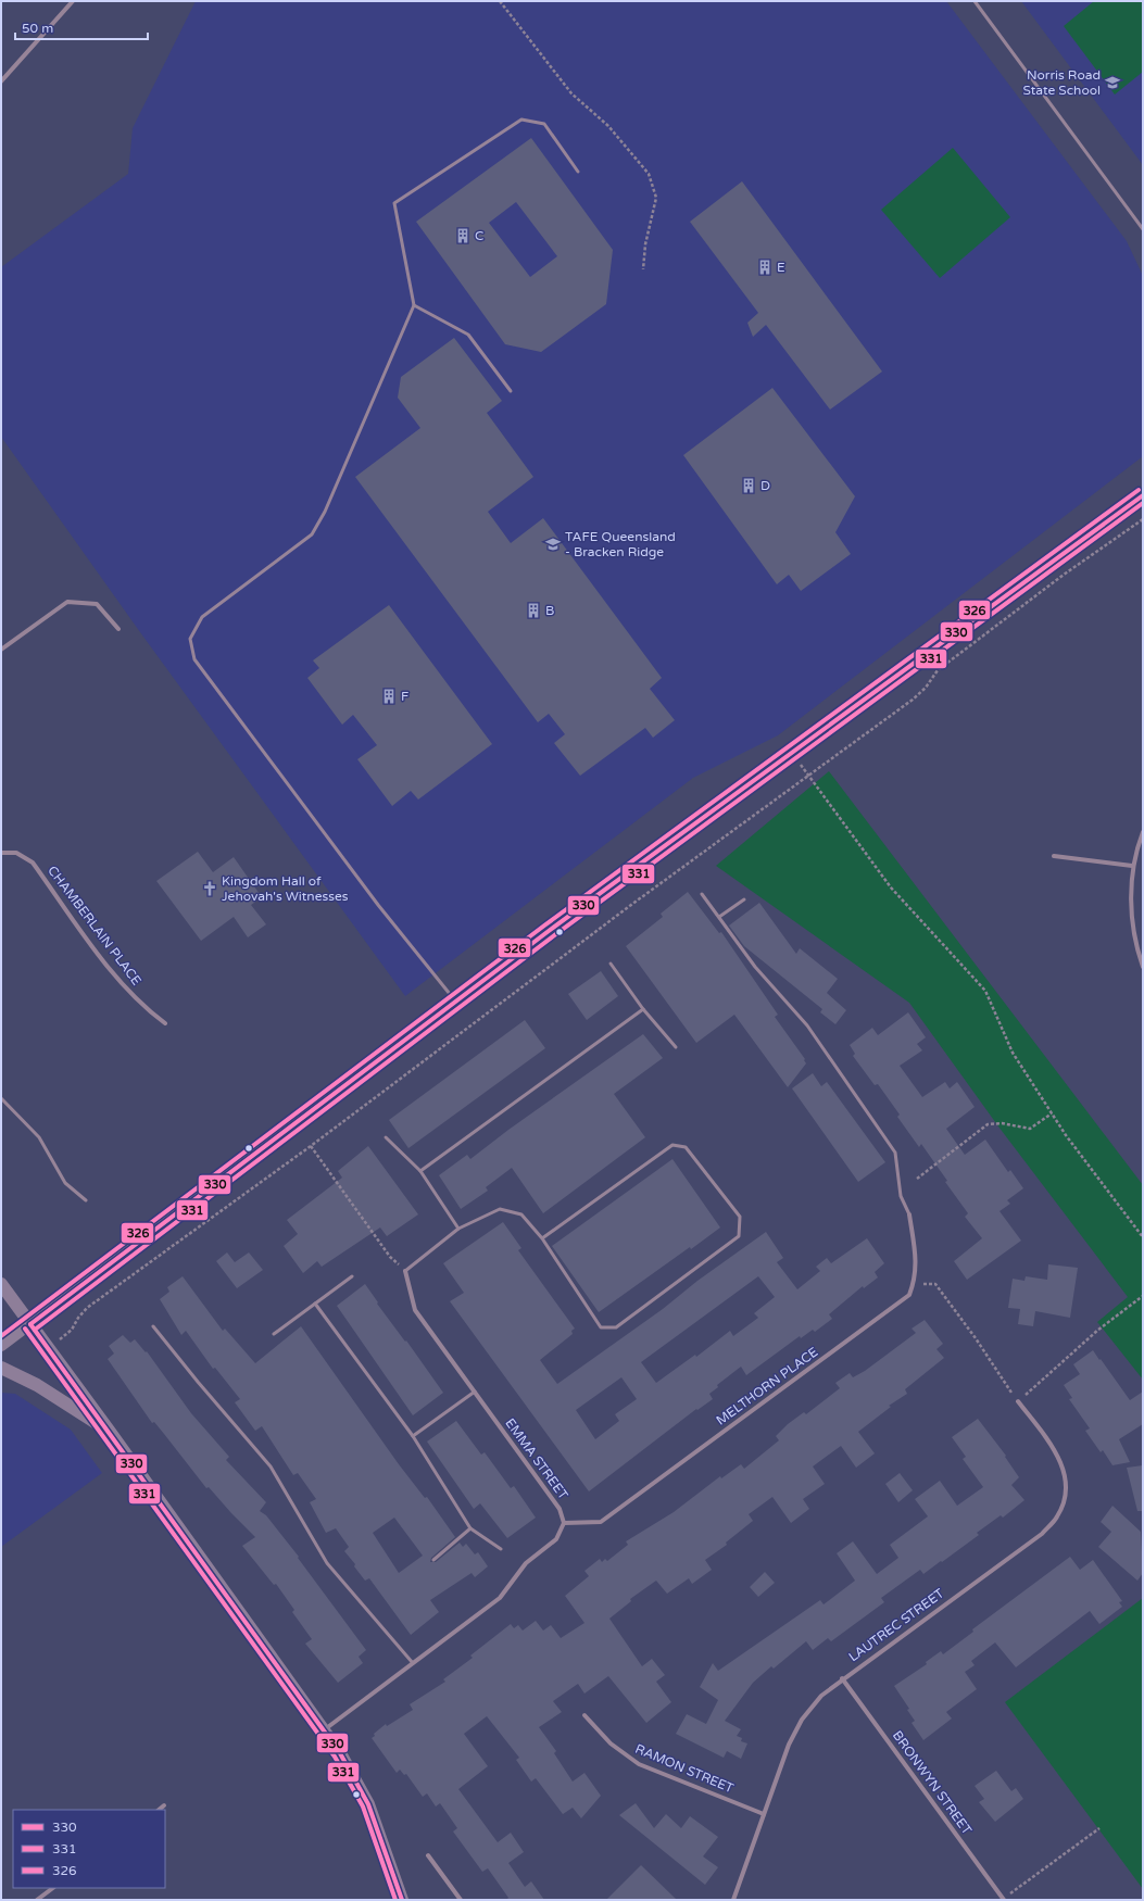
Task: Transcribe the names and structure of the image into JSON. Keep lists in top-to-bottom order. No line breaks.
{"streets":{"street":["CHAMBERLAIN PLACE","MELTHORN PLACE","EMMA STREET","LAUTREC STREET","RAMON STREET","BRONWYN STREET"]},"crossings":[["MELTHORN PLACE","EMMA STREET"],["LAUTREC STREET","RAMON STREET"],["LAUTREC STREET","BRONWYN STREET"]],"places":{"school or university":["Norris Road State School","TAFE Queensland - Bracken Ridge"],"building":["C","E","D","B","F"],"church":["Kingdom Hall of Jehovah's Witnesses"]},"lines":["transit line 326","transit line 330","transit line 331"],"legend":["330","331","326"],"scale_bar":"50 m"}
